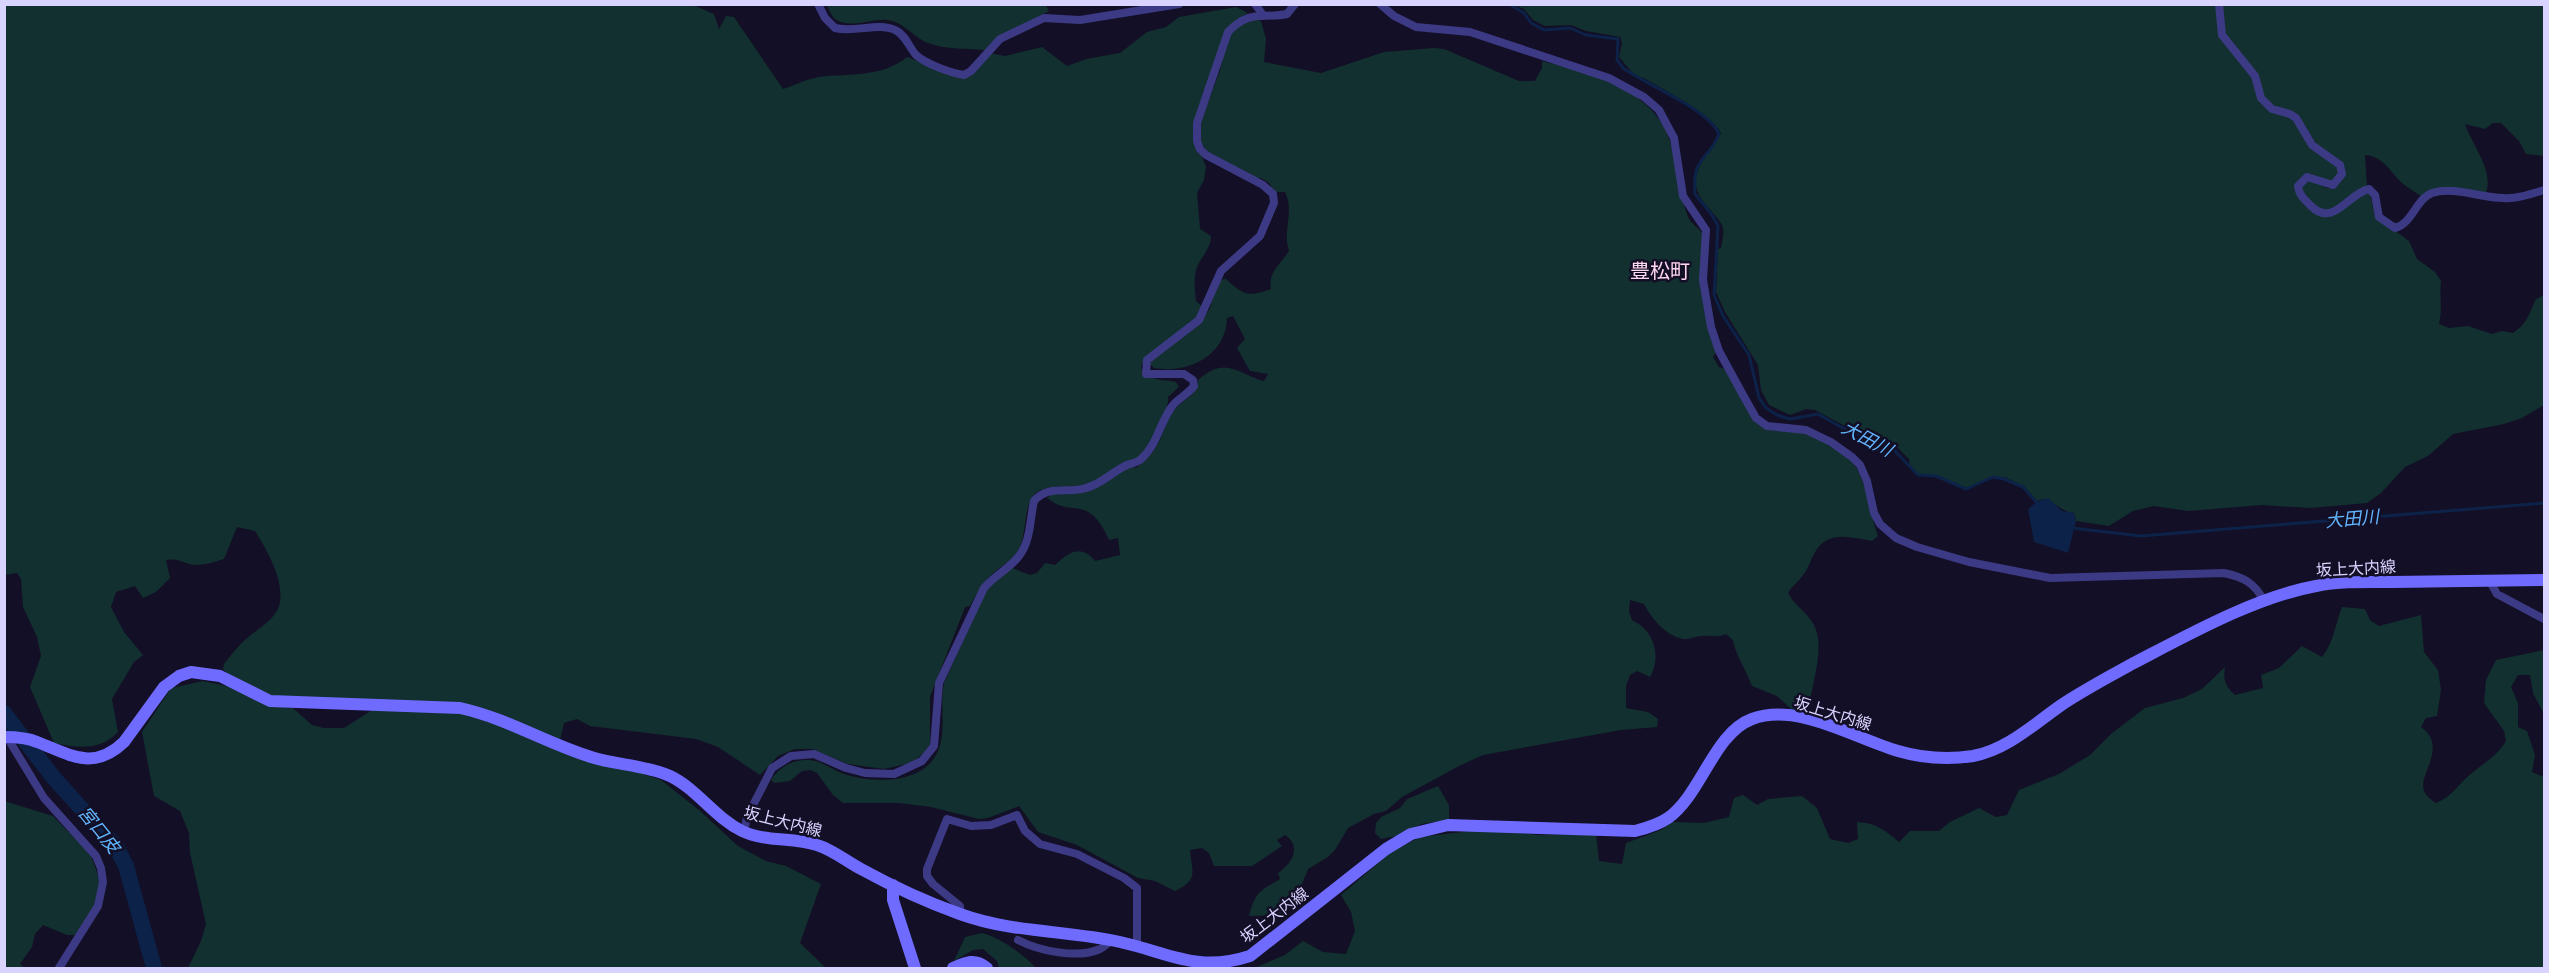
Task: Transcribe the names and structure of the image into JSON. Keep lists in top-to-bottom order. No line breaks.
{"streets":{"main road":["坂上大内線"]},"districts":["豊松町"],"water":["大田川","宮口皮"]}
